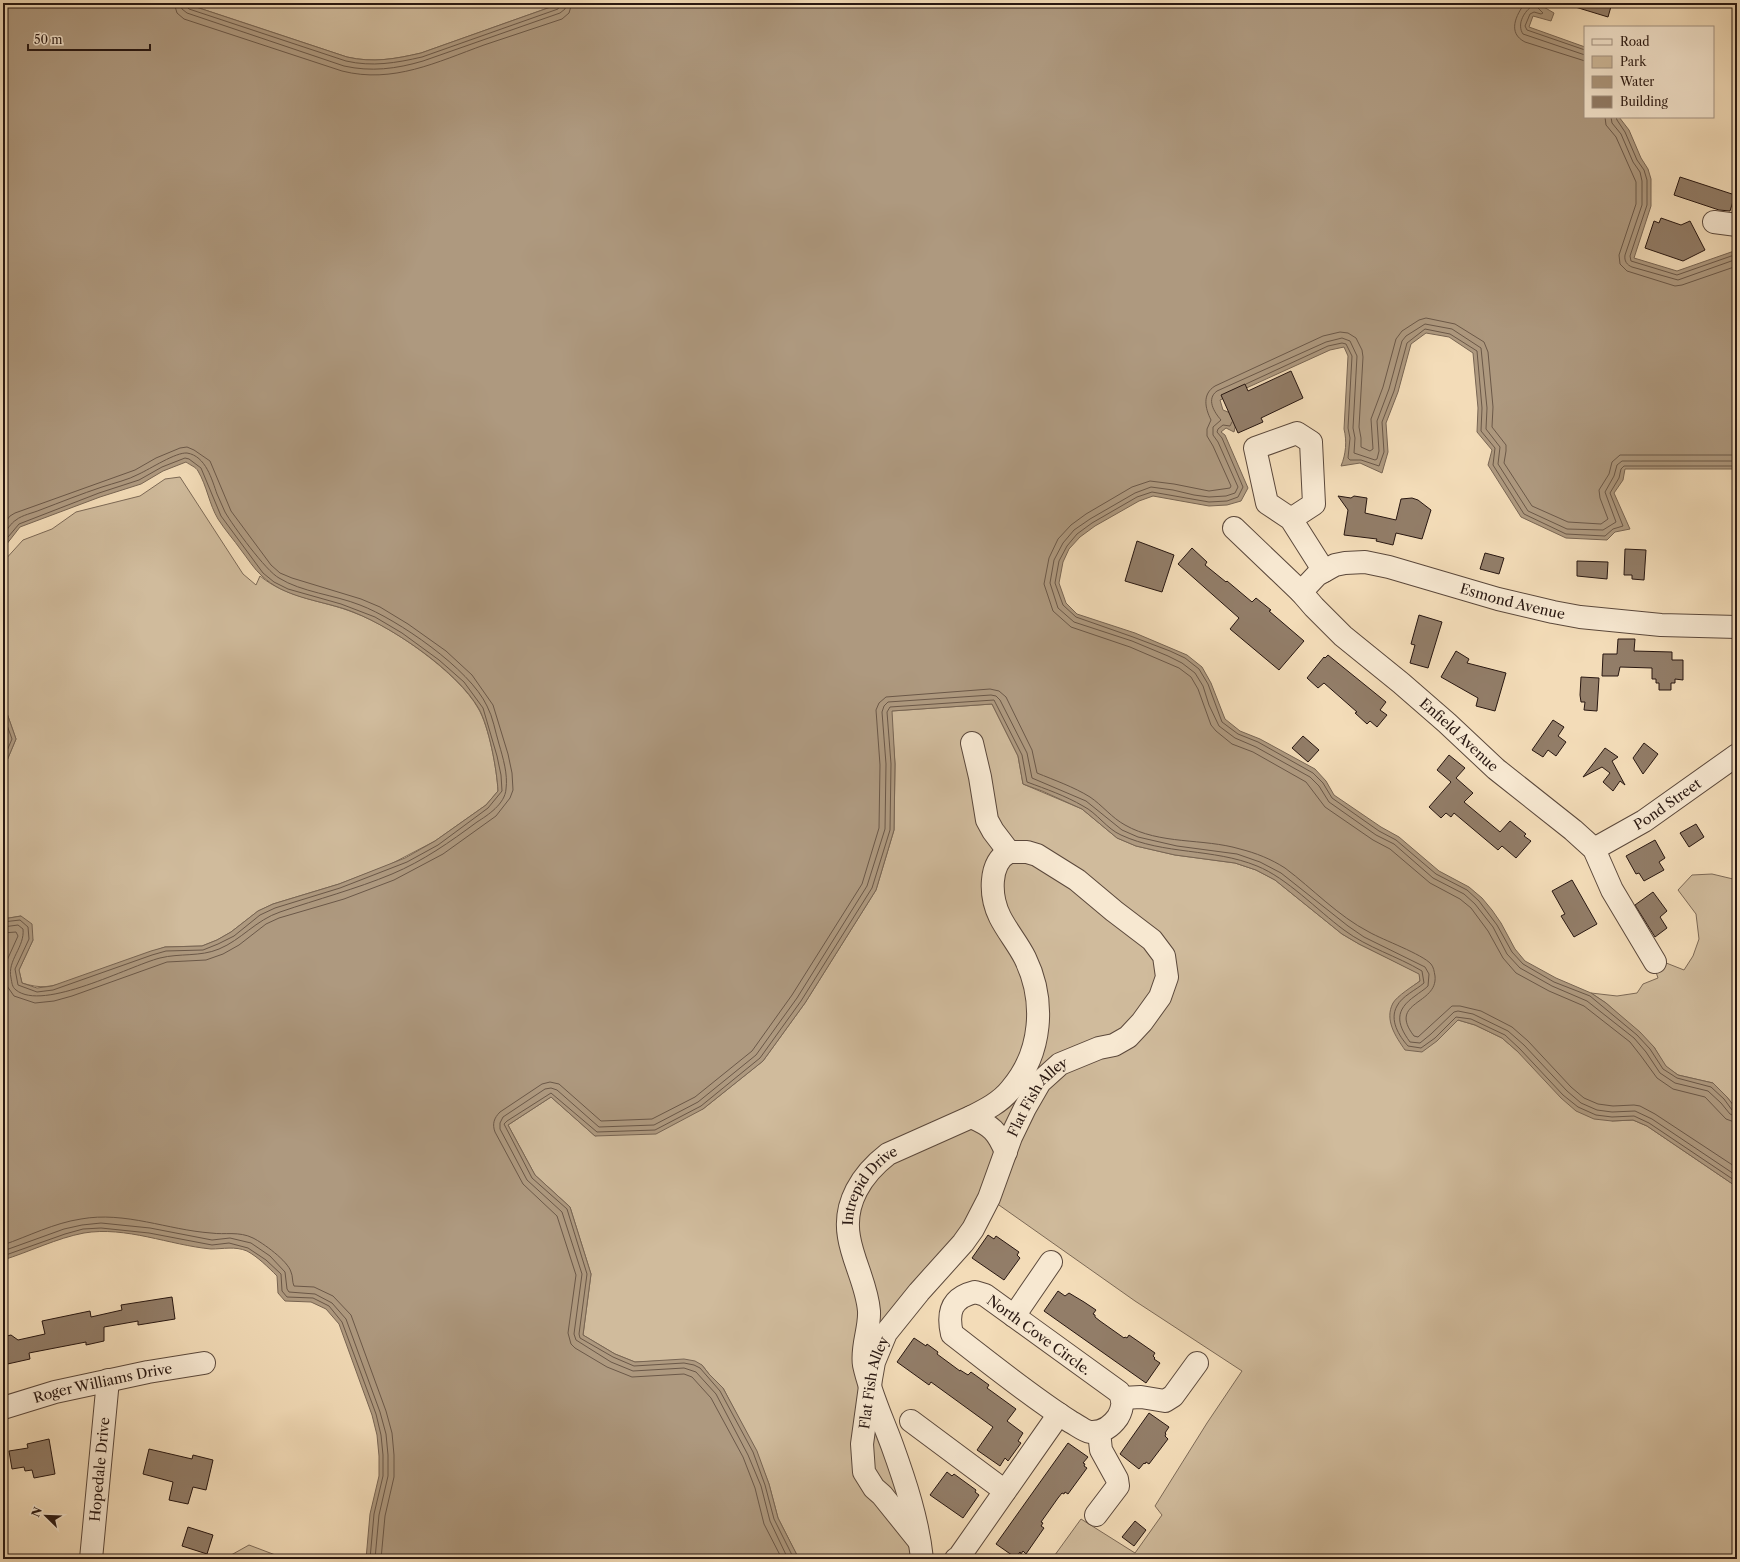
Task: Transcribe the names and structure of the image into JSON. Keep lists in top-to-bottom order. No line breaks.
{"streets":{"street":["Esmond Avenue","Enfield Avenue","Pond Street","Flat Fish Alley","Intrepid Drive","North Cove Circle.","Roger Williams Drive","Hopedale Drive"]},"crossings":[["Esmond Avenue","Enfield Avenue"],["Enfield Avenue","Pond Street"],["Flat Fish Alley","Intrepid Drive"],["Roger Williams Drive","Hopedale Drive"]],"legend":["Road","Park","Water","Building"],"scale_bar":"50 m","north":"top left"}
